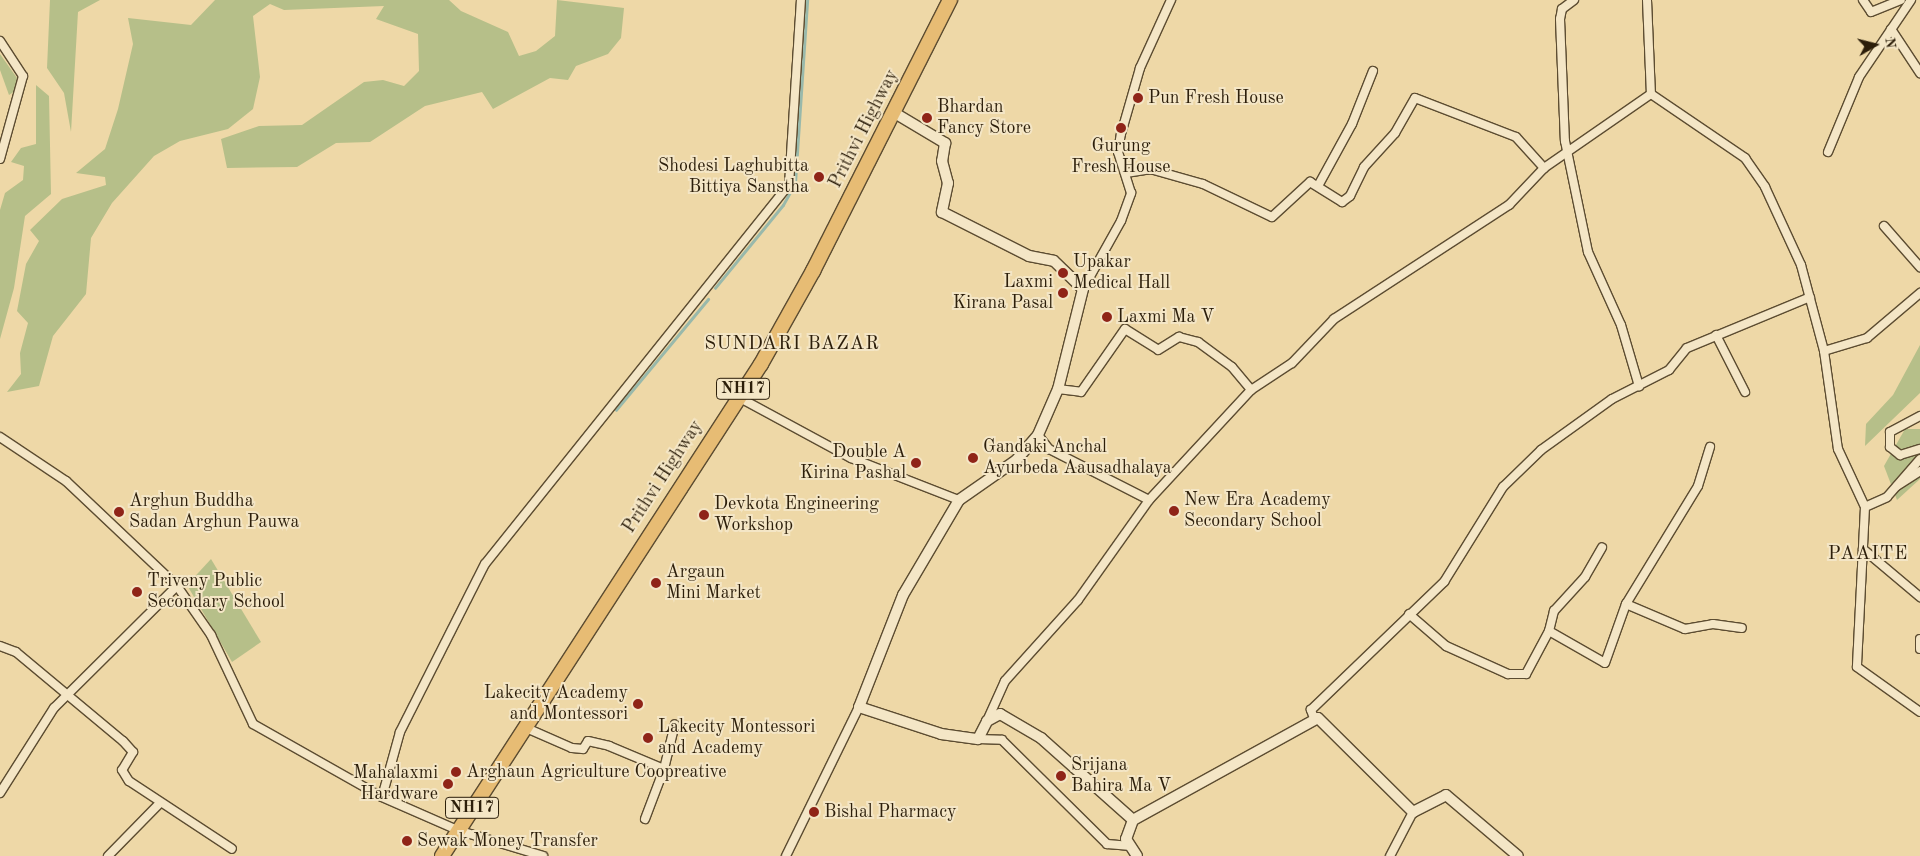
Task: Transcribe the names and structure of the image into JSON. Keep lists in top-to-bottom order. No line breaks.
{"streets":{"highway":["Prithvi Highway","NH17"]},"districts":["SUNDARI BAZAR","PAAITE"],"places":["Pun Fresh House","Bhardan Fancy Store","Gurung Fresh House","Shodesi Laghubitta Bittiya Sanstha","Upakar Medical Hall","Laxmi Kirana Pasal","Laxmi Ma V","Gandaki Anchal Ayurbeda Aausadhalaya","Double A Kirina Pashal","New Era Academy Secondary School","Arghun Buddha Sadan Arghun Pauwa","Devkota Engineering Workshop","Argaun Mini Market","Triveny Public Secondary School","Lakecity Academy and Montessori","Lakecity Montessori and Academy","Arghaun Agriculture Coopreative","Srijana Bahira Ma V","Mahalaxmi Hardware","Bishal Pharmacy","Sewak Money Transfer"],"north":"right"}
